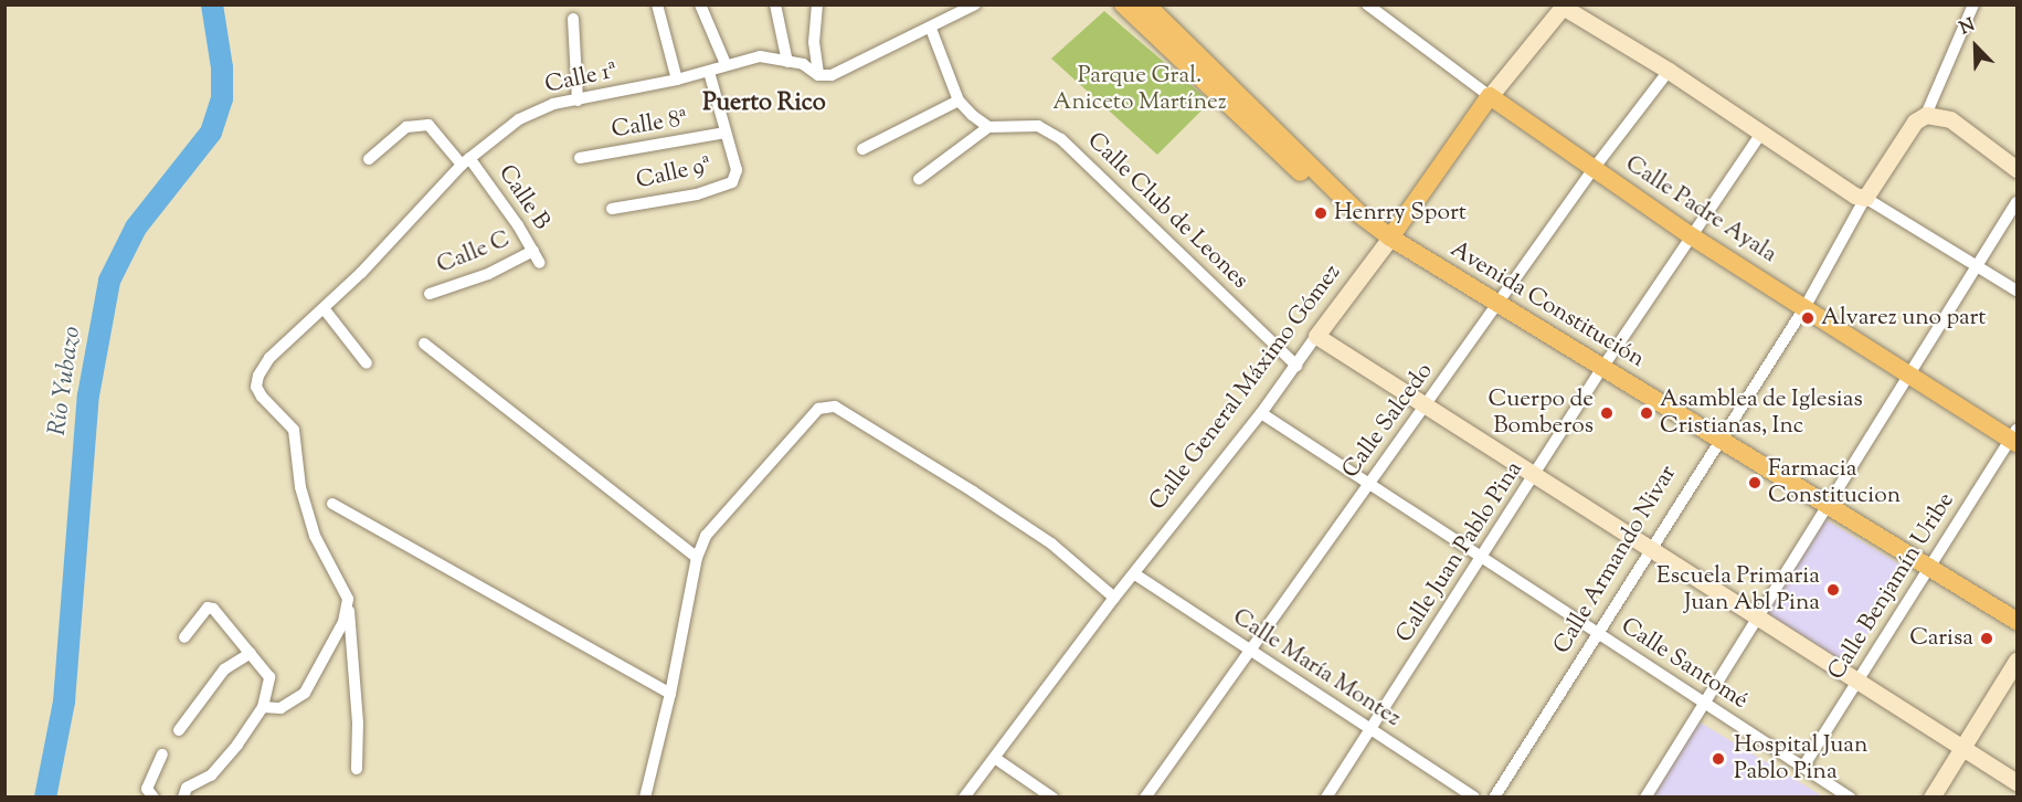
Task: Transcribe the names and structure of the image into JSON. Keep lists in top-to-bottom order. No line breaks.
{"streets":{"main road":["Calle Padre Ayala","Avenida Constitución","Calle General Máximo Gómez"],"street":["Calle 1ª","Calle 8ª","Calle 9ª","Calle B","Calle Club de Leones","Calle C","Calle Salcedo","Calle Juan Pablo Pina","Calle Armando Nivar","Calle Benjamín Uribe","Calle Santomé","Calle María Montez"]},"crossings":[["Calle 1ª","Calle B"],["Calle 8ª","Calle 9ª"],["Calle B","Calle C"],["Calle Padre Ayala","Calle General Máximo Gómez"],["Calle Padre Ayala","Calle Salcedo"],["Calle Padre Ayala","Calle Juan Pablo Pina"],["Calle Padre Ayala","Calle Armando Nivar"],["Calle Padre Ayala","Calle Benjamín Uribe"],["Calle Club de Leones","Calle General Máximo Gómez"],["Avenida Constitución","Calle General Máximo Gómez"],["Avenida Constitución","Calle Salcedo"],["Avenida Constitución","Calle Juan Pablo Pina"],["Avenida Constitución","Calle Armando Nivar"],["Avenida Constitución","Calle Benjamín Uribe"],["Calle General Máximo Gómez","Calle Santomé"],["Calle General Máximo Gómez","Calle María Montez"],["Calle Salcedo","Calle Santomé"],["Calle Salcedo","Calle María Montez"],["Calle Juan Pablo Pina","Calle Santomé"],["Calle Juan Pablo Pina","Calle María Montez"],["Calle Armando Nivar","Calle Santomé"],["Calle Benjamín Uribe","Calle Santomé"]],"districts":["Puerto Rico"],"water":["Río Yubazo"],"parks":["Parque Gral. Aniceto Martínez"],"places":["Henrry Sport","Alvarez uno part","Cuerpo de Bomberos","Asamblea de Iglesias Cristianas, Inc","Farmacia Constitucion","Escuela Primaria Juan Abl Pina","Carisa","Hospital Juan Pablo Pina"],"north":"top left"}
